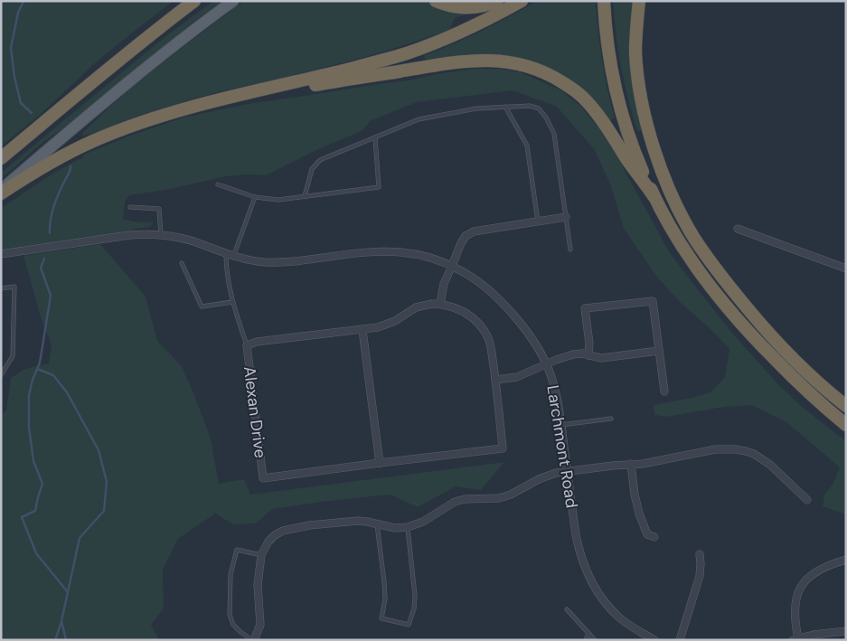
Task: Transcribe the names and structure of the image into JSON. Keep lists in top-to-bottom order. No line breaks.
{"streets":{"street":["Alexan Drive","Larchmont Road"]}}
